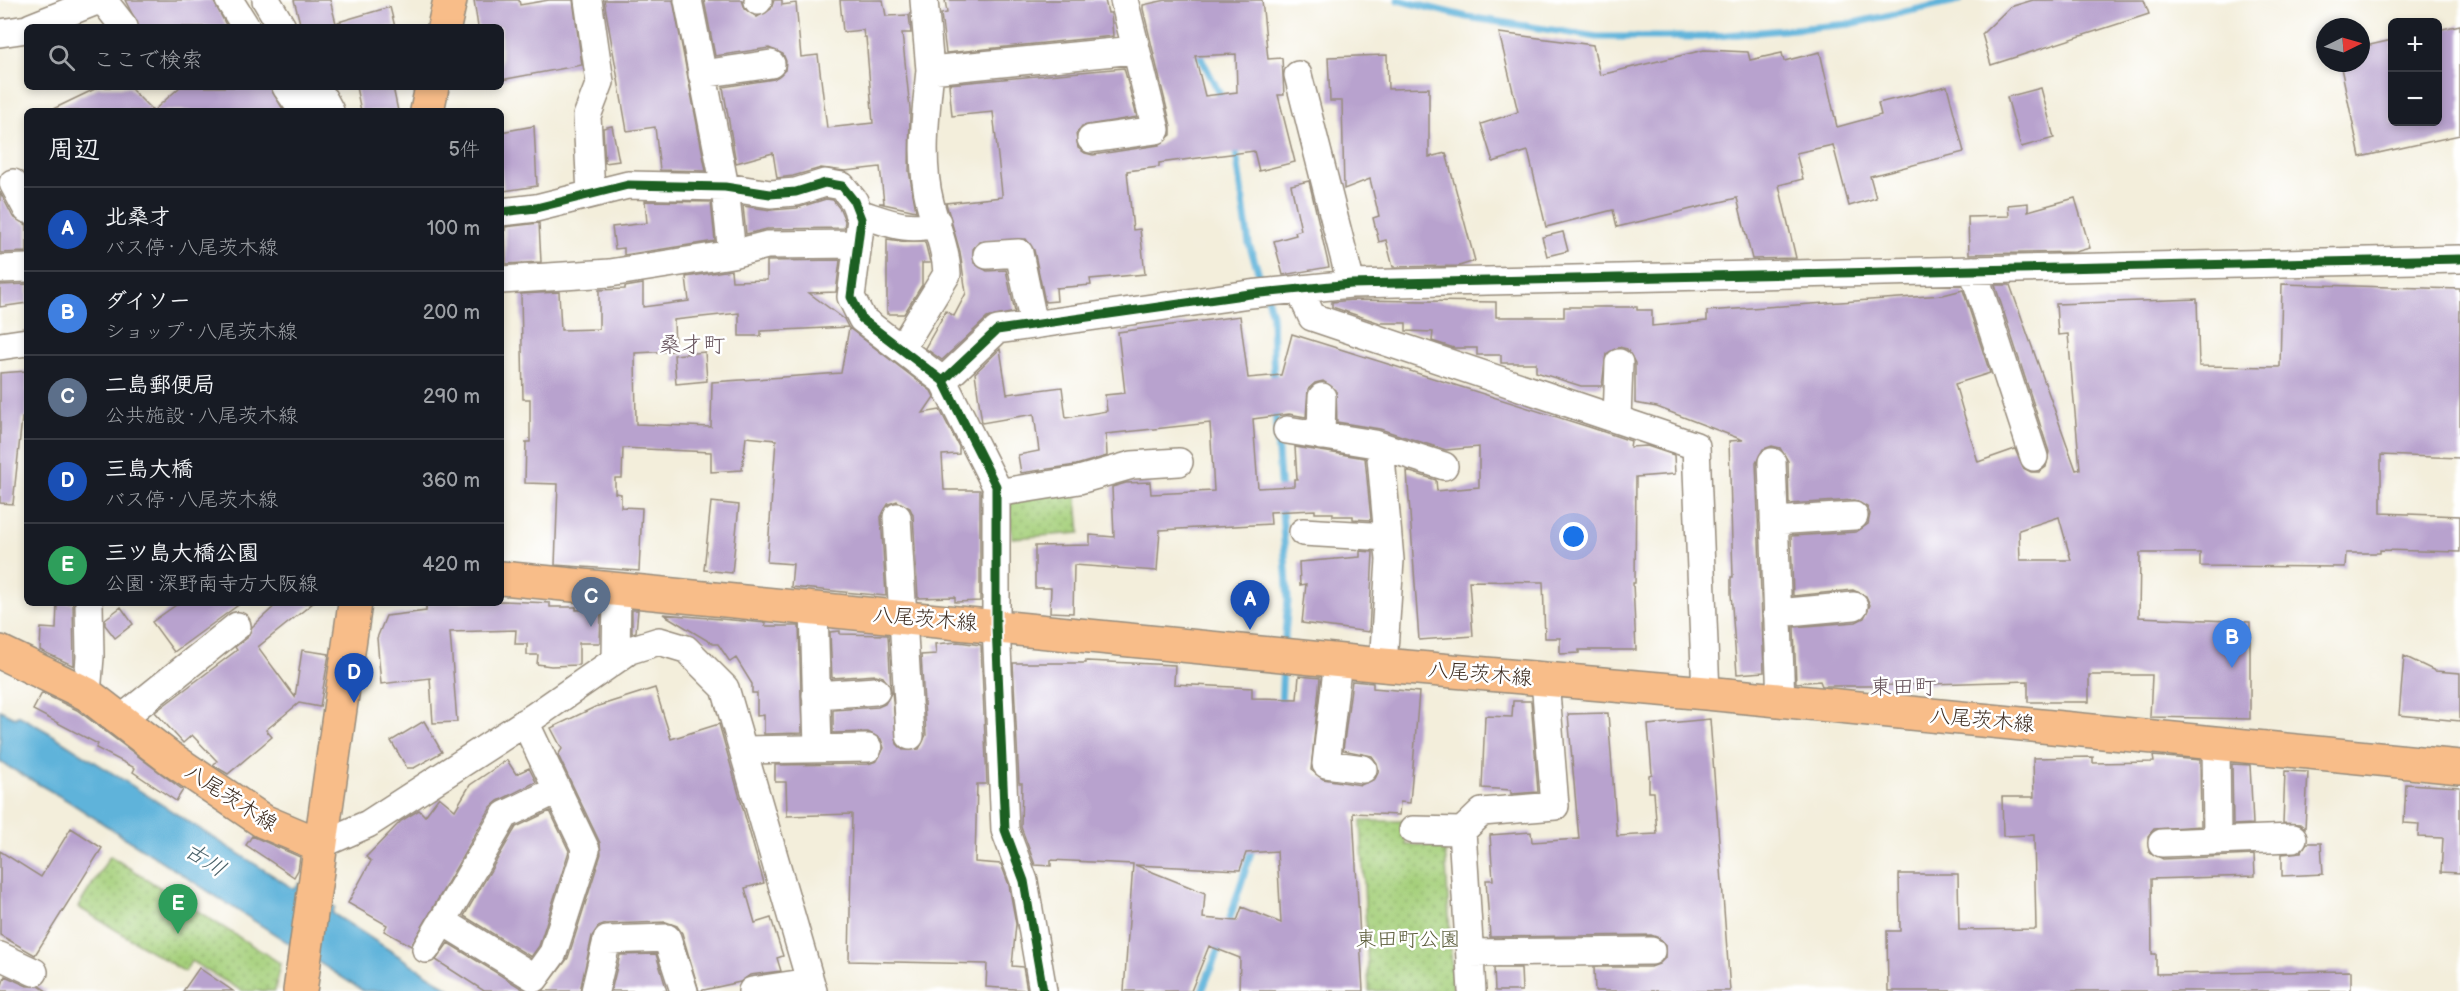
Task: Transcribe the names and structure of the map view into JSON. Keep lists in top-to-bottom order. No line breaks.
{"streets":{"main road":["八尾茨木線"]},"districts":["桑才町","東田町"],"water":["古川"],"parks":["東田町公園"],"north":"right","page":{"map_buttons":["+","−"],"search":"ここで検索","heading":["周辺","5件"],"list":[{"mark":"A","name":"北桑才","note":"バス停 · 八尾茨木線","value":"100 m"},{"mark":"B","name":"ダイソー","note":"ショップ · 八尾茨木線","value":"200 m"},{"mark":"C","name":"二島郵便局","note":"公共施設 · 八尾茨木線","value":"290 m"},{"mark":"D","name":"三島大橋","note":"バス停 · 八尾茨木線","value":"360 m"},{"mark":"E","name":"三ツ島大橋公園","note":"公園 · 深野南寺方大阪線","value":"420 m"}],"pins":["C","A","B","D","E"]}}
